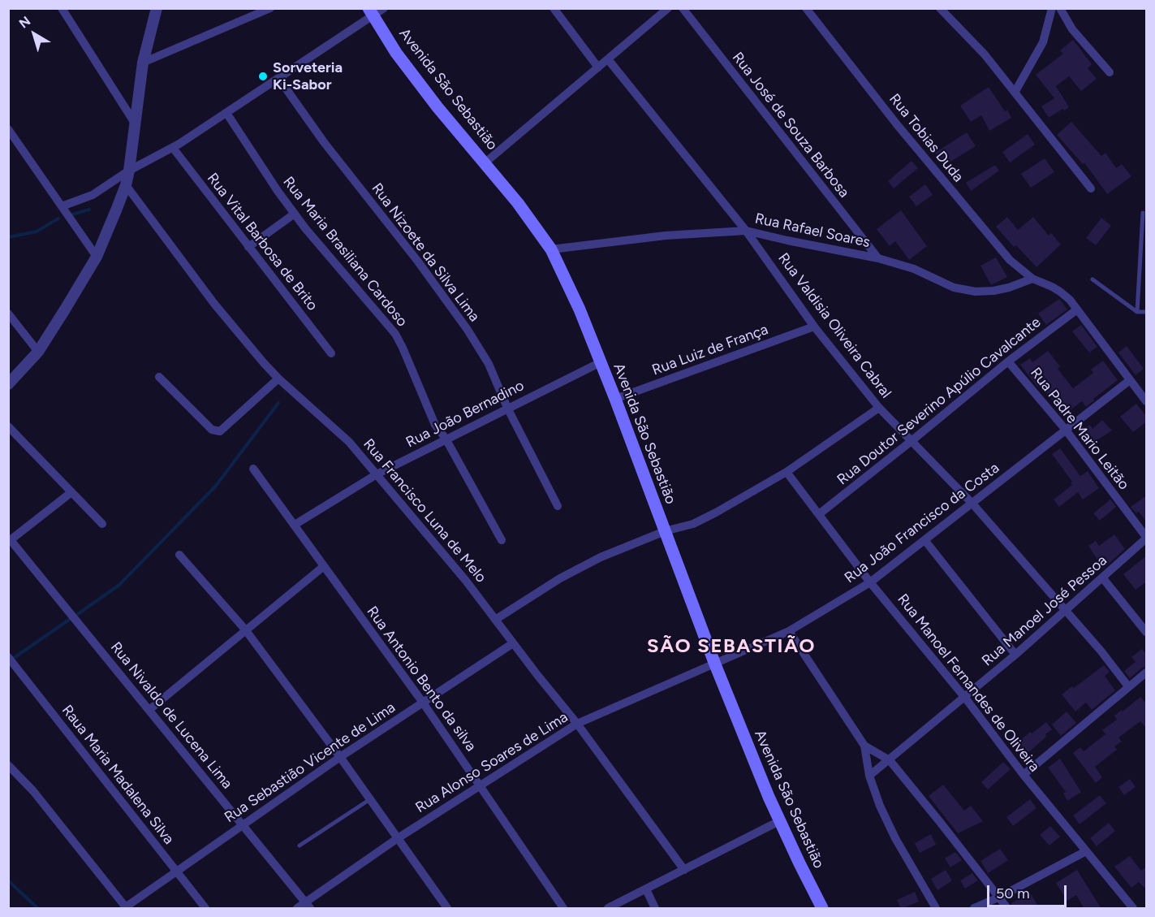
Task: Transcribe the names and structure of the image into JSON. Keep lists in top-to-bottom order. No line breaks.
{"streets":{"main road":["Avenida São Sebastião"],"street":["Rua José de Souza Barbosa","Rua Tobias Duda","Rua Rafael Soares","Rua Vital Barbosa de Brito","Rua Maria Brasiliana Cardoso","Rua Nizoete da Silva Lima","Rua Valdisia Oliveira Cabral","Rua Luiz de França","Rua Doutor Severino Apúlio Cavalcante","Rua João Bernadino","Rua Padre Mario Leitão","Rua Francisco Luna de Melo","Rua João Francisco da Costa","Rua Manoel José Pessoa","Rua Antonio Bento da silva","Rua Manoel Fernandes de Oliveira","Rua Nivaldo de Lucena Lima","Rua Sebastião Vicente de Lima","Rua Alonso Soares de Lima","Raua Maria Madalena Silva"]},"crossings":[["Avenida São Sebastião","Rua Rafael Soares"],["Avenida São Sebastião","Rua Luiz de França"],["Avenida São Sebastião","Rua João Bernadino"],["Avenida São Sebastião","Rua João Francisco da Costa"],["Avenida São Sebastião","Rua Alonso Soares de Lima"],["Rua José de Souza Barbosa","Rua Rafael Soares"],["Rua Tobias Duda","Rua Rafael Soares"],["Rua Tobias Duda","Rua Doutor Severino Apúlio Cavalcante"],["Rua Tobias Duda","Rua João Francisco da Costa"],["Rua Rafael Soares","Rua Valdisia Oliveira Cabral"],["Rua Maria Brasiliana Cardoso","Rua João Bernadino"],["Rua Nizoete da Silva Lima","Rua João Bernadino"],["Rua Valdisia Oliveira Cabral","Rua Luiz de França"],["Rua Valdisia Oliveira Cabral","Rua Doutor Severino Apúlio Cavalcante"],["Rua Valdisia Oliveira Cabral","Rua João Francisco da Costa"],["Rua Valdisia Oliveira Cabral","Rua Manoel José Pessoa"],["Rua Doutor Severino Apúlio Cavalcante","Rua Padre Mario Leitão"],["Rua Doutor Severino Apúlio Cavalcante","Rua Manoel Fernandes de Oliveira"],["Rua João Bernadino","Rua Francisco Luna de Melo"],["Rua João Bernadino","Rua Antonio Bento da silva"],["Rua Padre Mario Leitão","Rua João Francisco da Costa"],["Rua Padre Mario Leitão","Rua Manoel José Pessoa"],["Rua Francisco Luna de Melo","Rua Sebastião Vicente de Lima"],["Rua Francisco Luna de Melo","Rua Alonso Soares de Lima"],["Rua João Francisco da Costa","Rua Manoel Fernandes de Oliveira"],["Rua João Francisco da Costa","Rua Alonso Soares de Lima"],["Rua Manoel José Pessoa","Rua Manoel Fernandes de Oliveira"],["Rua Antonio Bento da silva","Rua Sebastião Vicente de Lima"],["Rua Antonio Bento da silva","Rua Alonso Soares de Lima"],["Rua Nivaldo de Lucena Lima","Rua Sebastião Vicente de Lima"],["Rua Nivaldo de Lucena Lima","Rua Alonso Soares de Lima"],["Rua Sebastião Vicente de Lima","Raua Maria Madalena Silva"]],"districts":["SÃO SEBASTIÃO"],"places":["Sorveteria Ki-Sabor"],"scale_bar":"50 m","north":"top left"}
